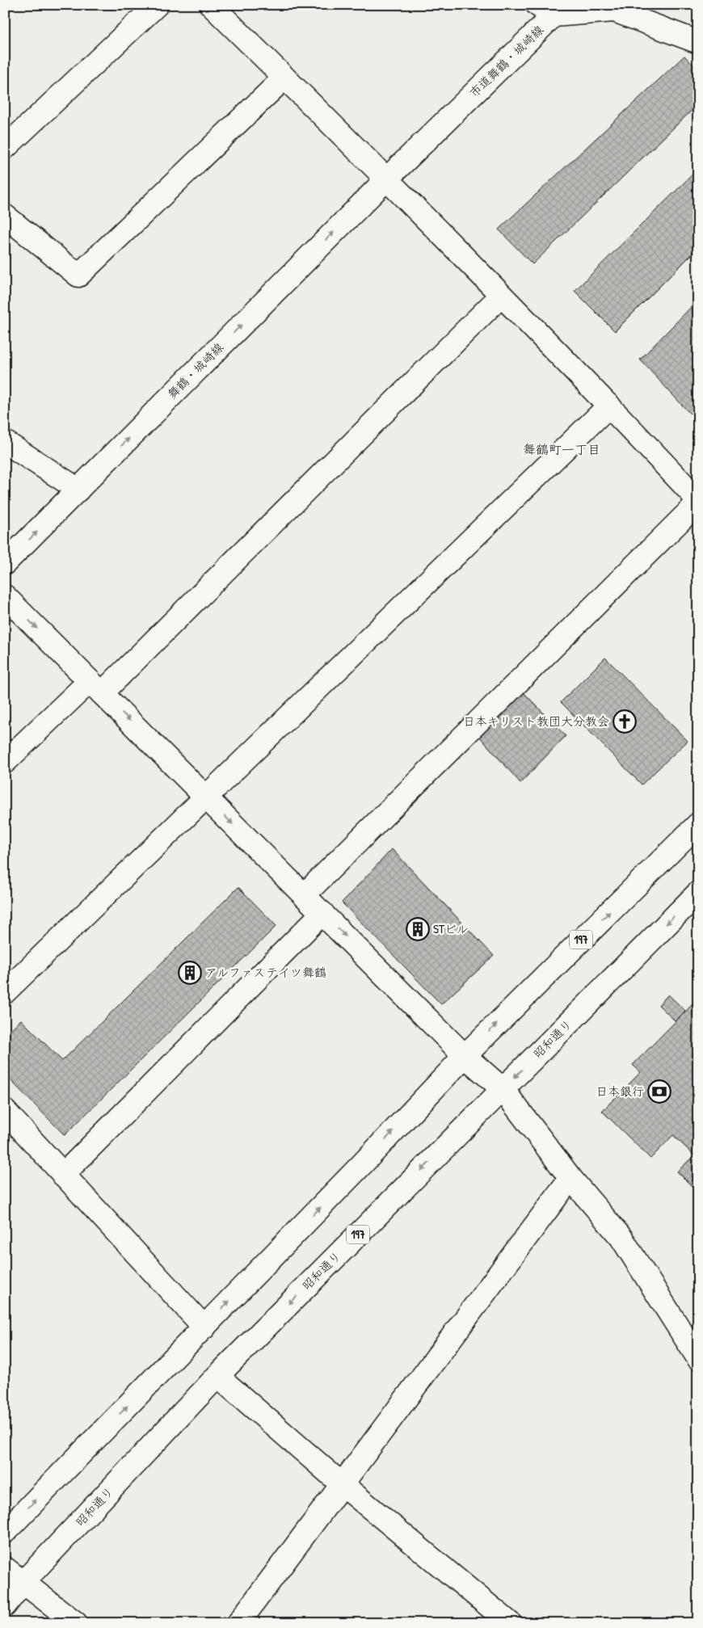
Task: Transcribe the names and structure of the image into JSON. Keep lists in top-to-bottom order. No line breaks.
{"streets":{"main road":["市道舞鶴・城崎線","舞鶴・城崎線","197","昭和通り"]},"crossings":[["市道舞鶴・城崎線","舞鶴・城崎線"]],"districts":["舞鶴町一丁目"],"places":{"church":["日本キリスト教団大分教会"],"building":["STビル","アルファステイツ舞鶴"],"bank":["日本銀行"]}}
